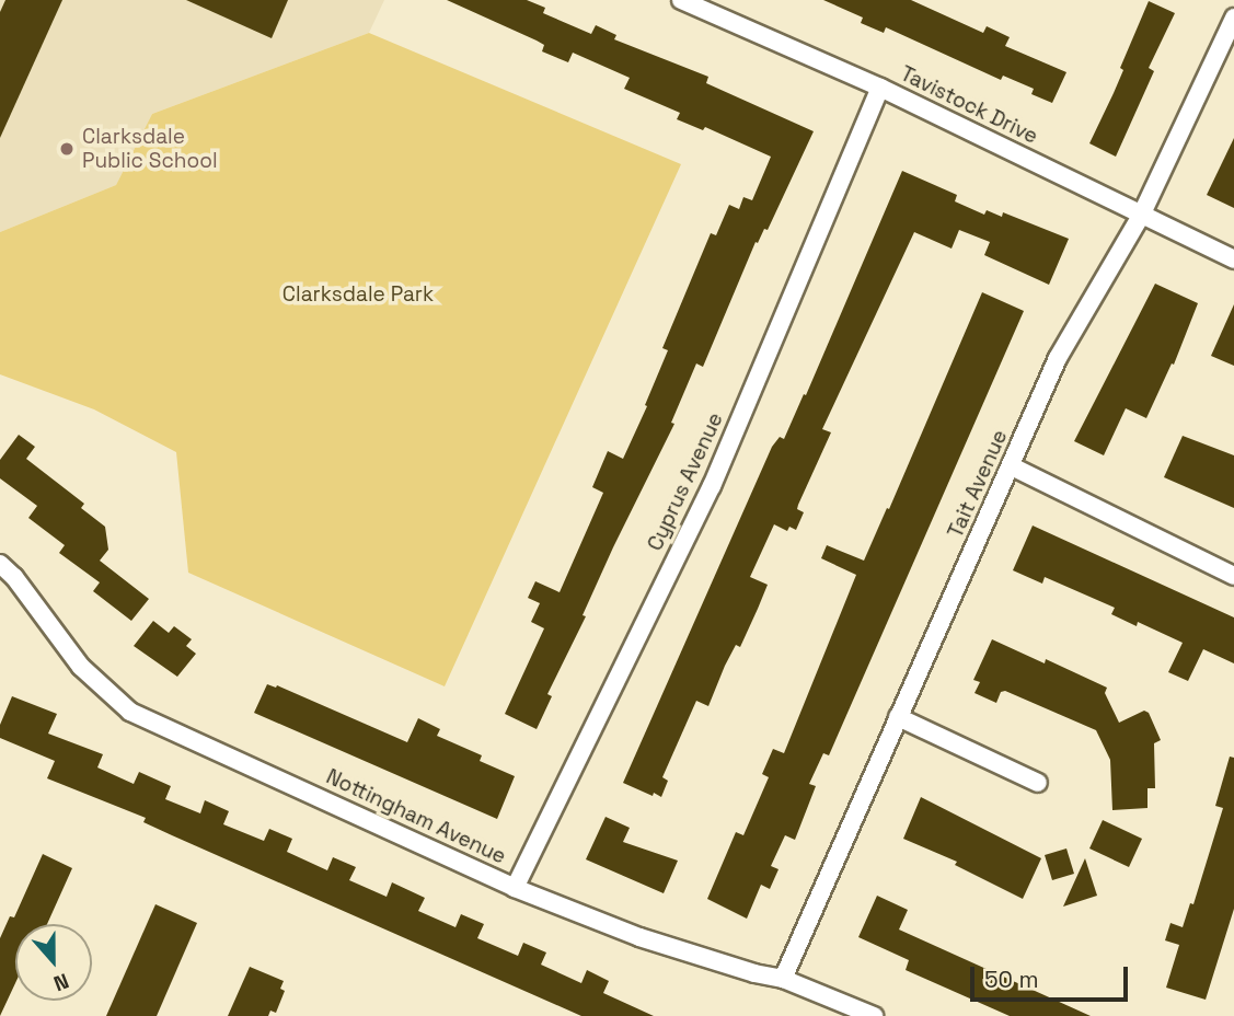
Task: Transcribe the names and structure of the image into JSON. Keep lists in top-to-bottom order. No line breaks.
{"streets":{"street":["Tavistock Drive","Cyprus Avenue","Tait Avenue","Nottingham Avenue"]},"crossings":[["Tavistock Drive","Cyprus Avenue"],["Tavistock Drive","Tait Avenue"],["Cyprus Avenue","Nottingham Avenue"],["Tait Avenue","Nottingham Avenue"]],"parks":["Clarksdale Park"],"places":["Clarksdale Public School"],"scale_bar":"50 m","north":"bottom"}
